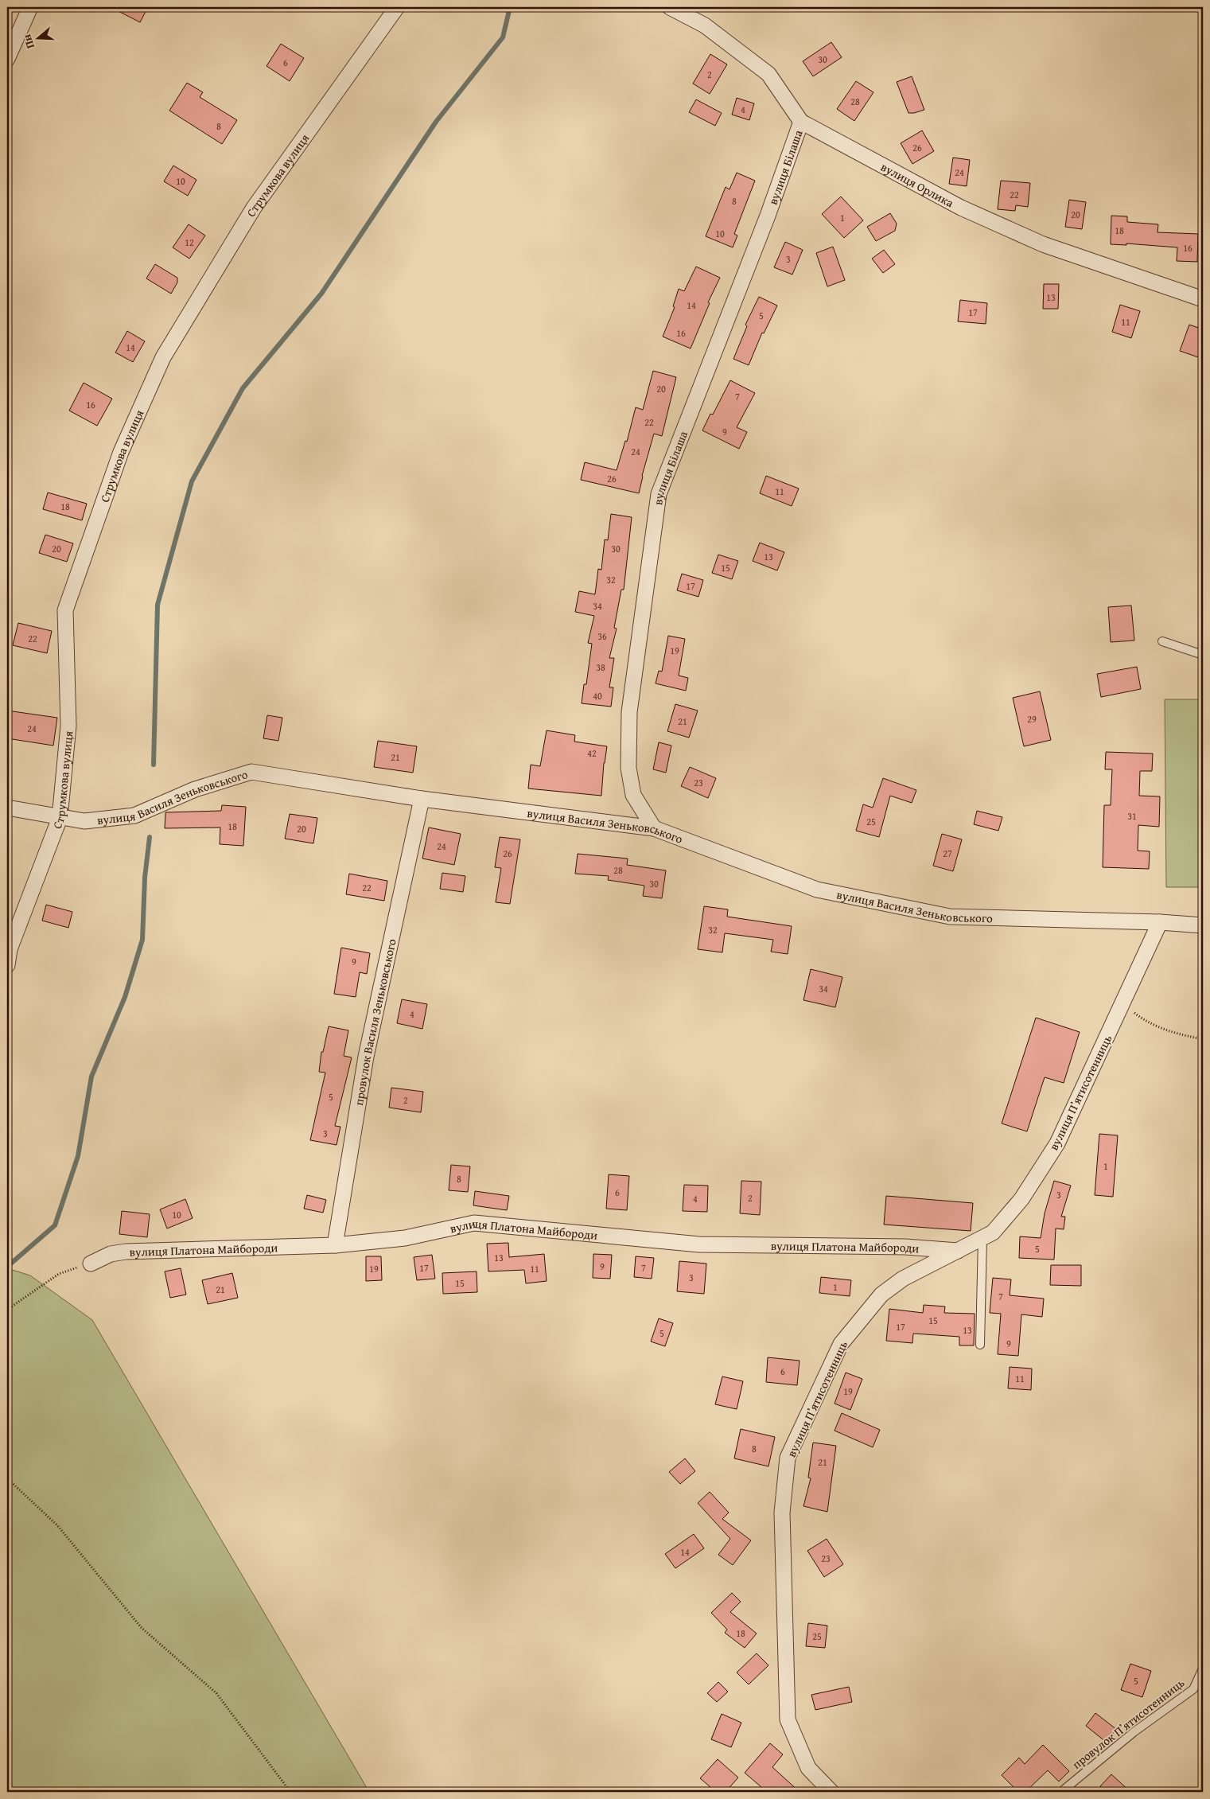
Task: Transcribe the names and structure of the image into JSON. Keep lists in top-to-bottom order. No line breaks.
{"streets":{"street":["вулиця Білаша","Струмкова вулиця","вулиця Орлика","вулиця Василя Зеньковського","провулок Василя Зеньковського","вулиця Пʼятисотенниць","вулиця Платона Майбороди"],"lane":["провулок Пʼятисотенниць"]},"crossings":[["вулиця Білаша","вулиця Орлика"],["вулиця Білаша","вулиця Василя Зеньковського"],["Струмкова вулиця","вулиця Василя Зеньковського"],["вулиця Василя Зеньковського","провулок Василя Зеньковського"],["вулиця Василя Зеньковського","вулиця Пʼятисотенниць"],["провулок Василя Зеньковського","вулиця Платона Майбороди"],["вулиця Пʼятисотенниць","вулиця Платона Майбороди"]],"house_numbers":["30","6","2","28","4","8","26","24","10","22","8","20","1","18","10","12","16","3","13","14","17","5","11","16","14","20","7","16","22","9","24","26","11","18","20","30","13","15","32","17","34","36","22","19","38","40","29","21","24","42","21","23","31","25","18","20","24","26","27","28","30","22","32","9","34","4","5","2","3","1","8","6","3","2","4","10","5","13","9","17","7","19","11","3","15","1","21","7","15","17","13","5","9","6","11","19","8","21","14","23","18","25","5"],"north":"left"}
